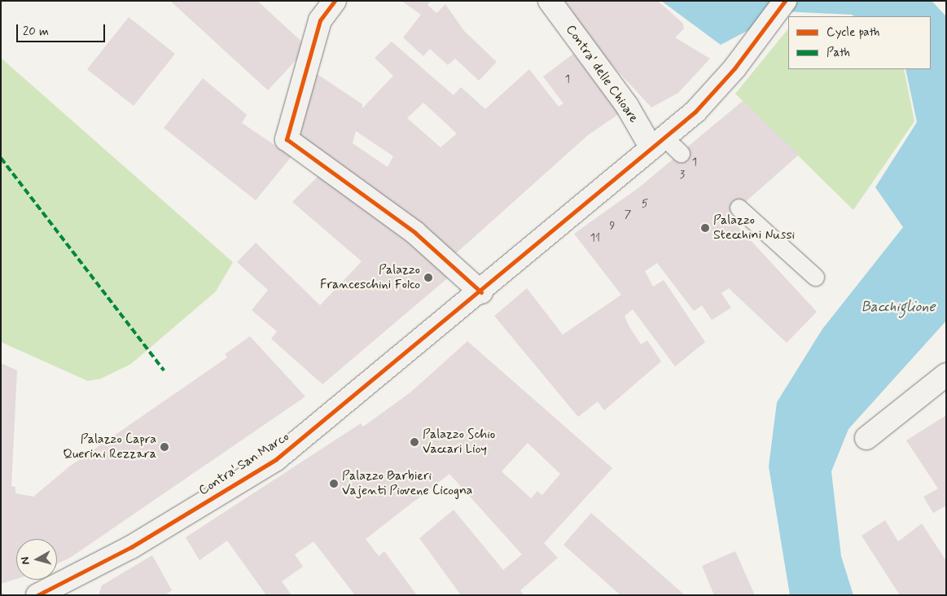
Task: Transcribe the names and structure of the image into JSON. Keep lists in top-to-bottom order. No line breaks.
{"streets":{"street":["Contra' delle Chioare","Contra' San Marco"]},"crossings":[["Contra' delle Chioare","Contra' San Marco"]],"water":["Bacchiglione"],"places":["Palazzo Stecchini Nussi","Palazzo Franceschini Folco","Palazzo Schio Vaccari Lioy","Palazzo Capra Querini Rezzara","Palazzo Barbieri Vajenti Piovene Cicogna"],"house_numbers":["1","1","3","5","7","9","11"],"legend":["Cycle path","Path"],"scale_bar":"20 m","north":"left"}
